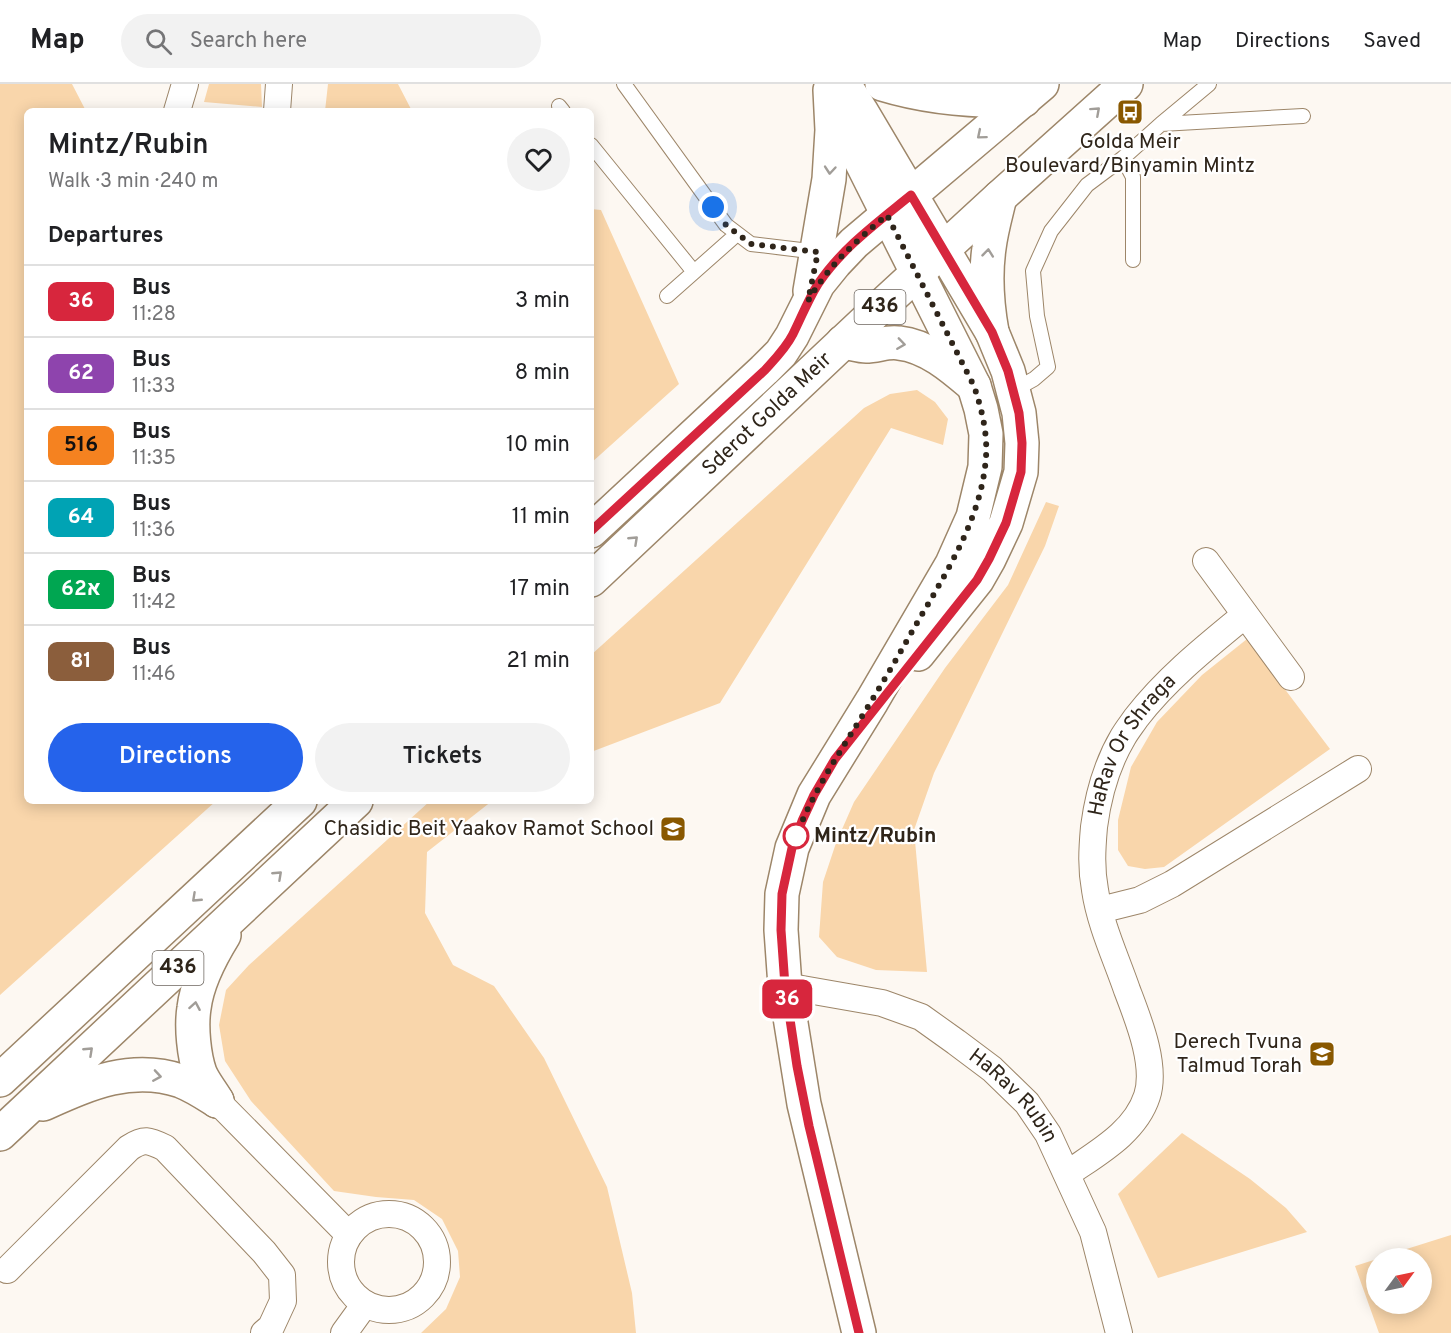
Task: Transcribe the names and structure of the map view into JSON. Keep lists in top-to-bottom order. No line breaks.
{"streets":{"main road":["436","Sderot Golda Meir"],"street":["HaRav Or Shraga","HaRav Rubin"]},"crossings":[["436","Sderot Golda Meir"],["HaRav Or Shraga","HaRav Rubin"]],"places":{"bus stop":["Golda Meir Boulevard/Binyamin Mintz"],"school or university":["Chasidic Beit Yaakov Ramot School","Derech Tvuna Talmud Torah"],"other":["Mintz/Rubin"]},"lines":["bus line 36"],"north":"top right","page":{"header":"Map","search":"Search here","nav":["Map","Directions","Saved"],"on_map":"36","heading":[["Mintz/Rubin","Walk · 3 min · 240 m"],"Departures"],"list":[{"mark":"36","name":"Bus","note":"11:28","value":"3 min"},{"mark":"62","name":"Bus","note":"11:33","value":"8 min"},{"mark":"516","name":"Bus","note":"11:35","value":"10 min"},{"mark":"64","name":"Bus","note":"11:36","value":"11 min"},{"mark":"62א","name":"Bus","note":"11:42","value":"17 min"},{"mark":"81","name":"Bus","note":"11:46","value":"21 min"}],"buttons":["Directions","Tickets"]}}
